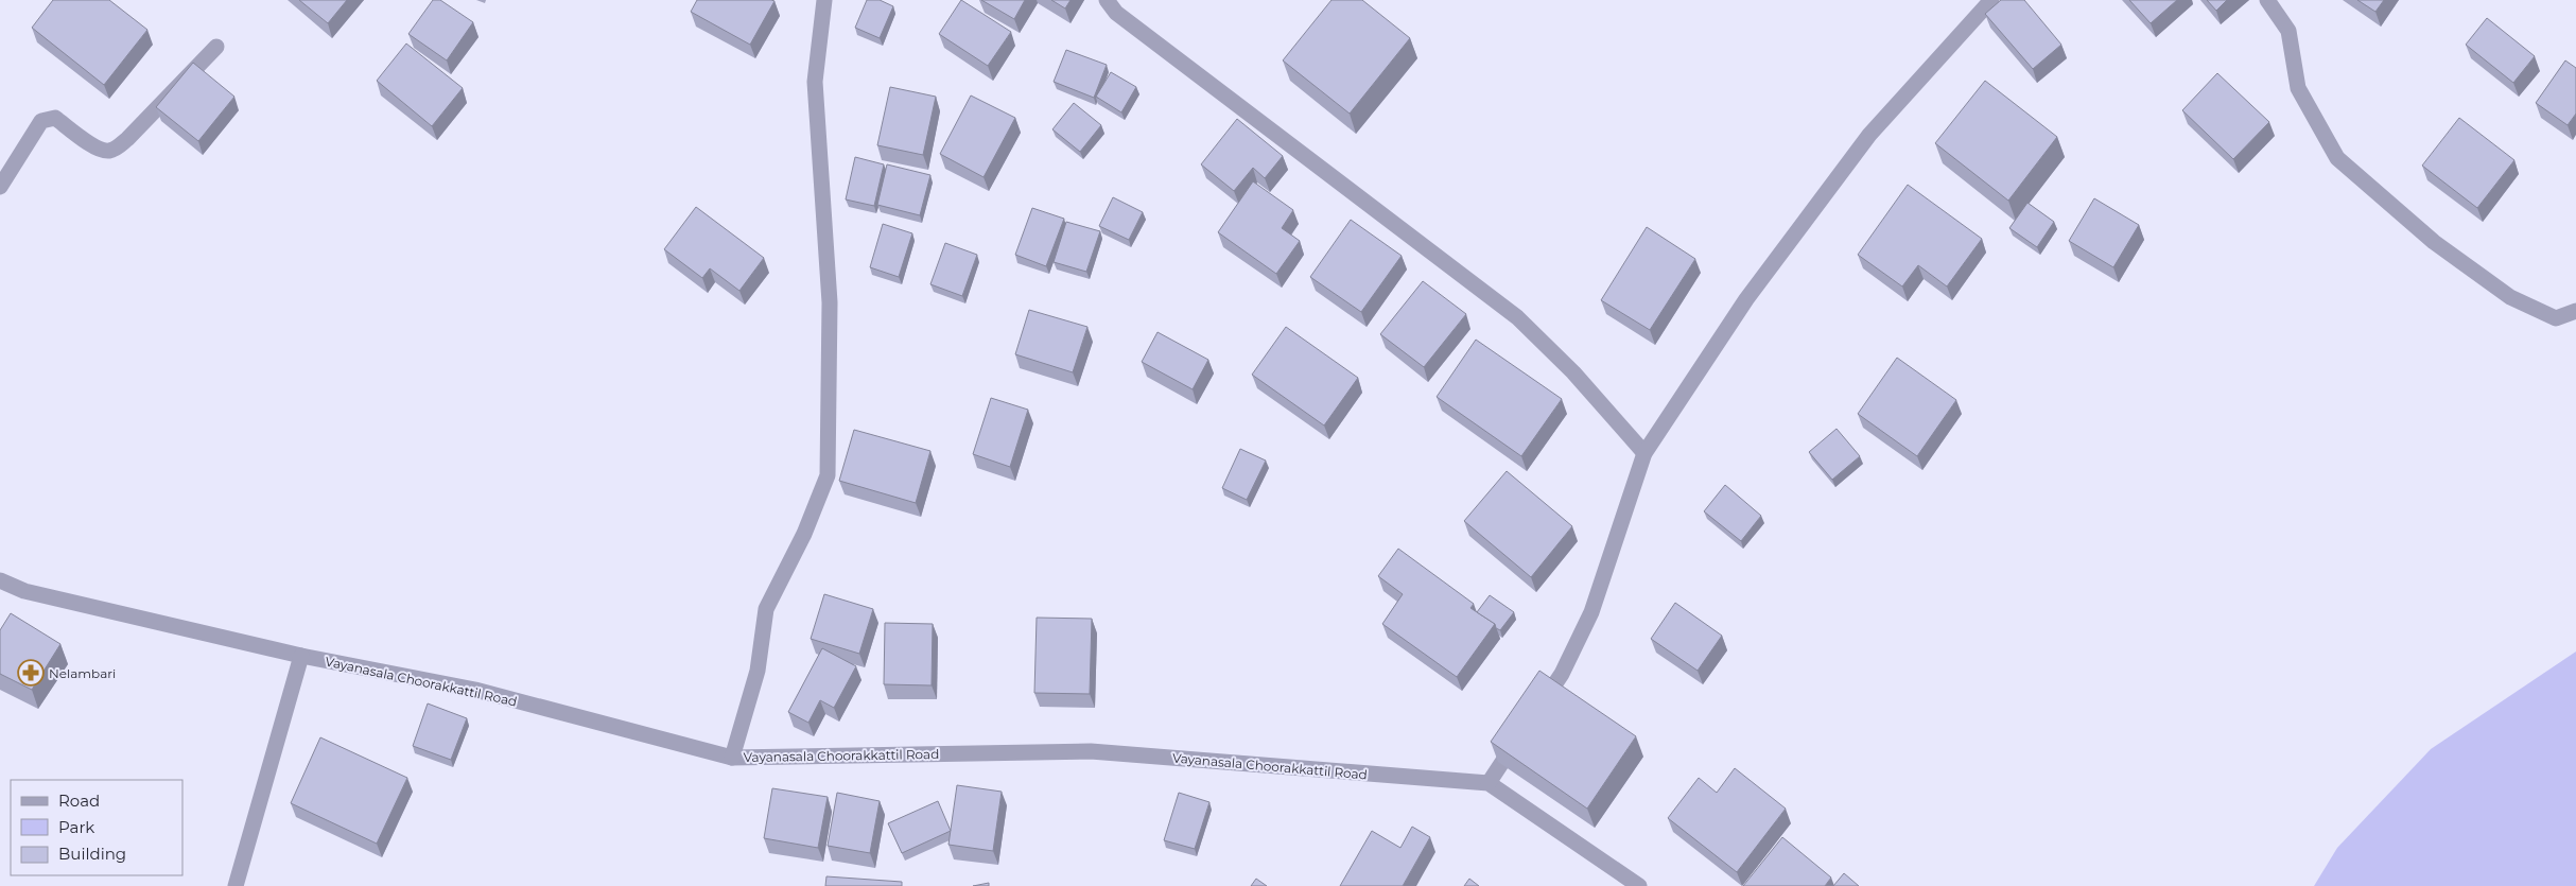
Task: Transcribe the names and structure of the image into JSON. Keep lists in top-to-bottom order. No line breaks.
{"streets":{"street":["Vayanasala Choorakkattil Road"]},"places":{"pharmacy":["Nelambari"]},"legend":["Road","Park","Building"]}
